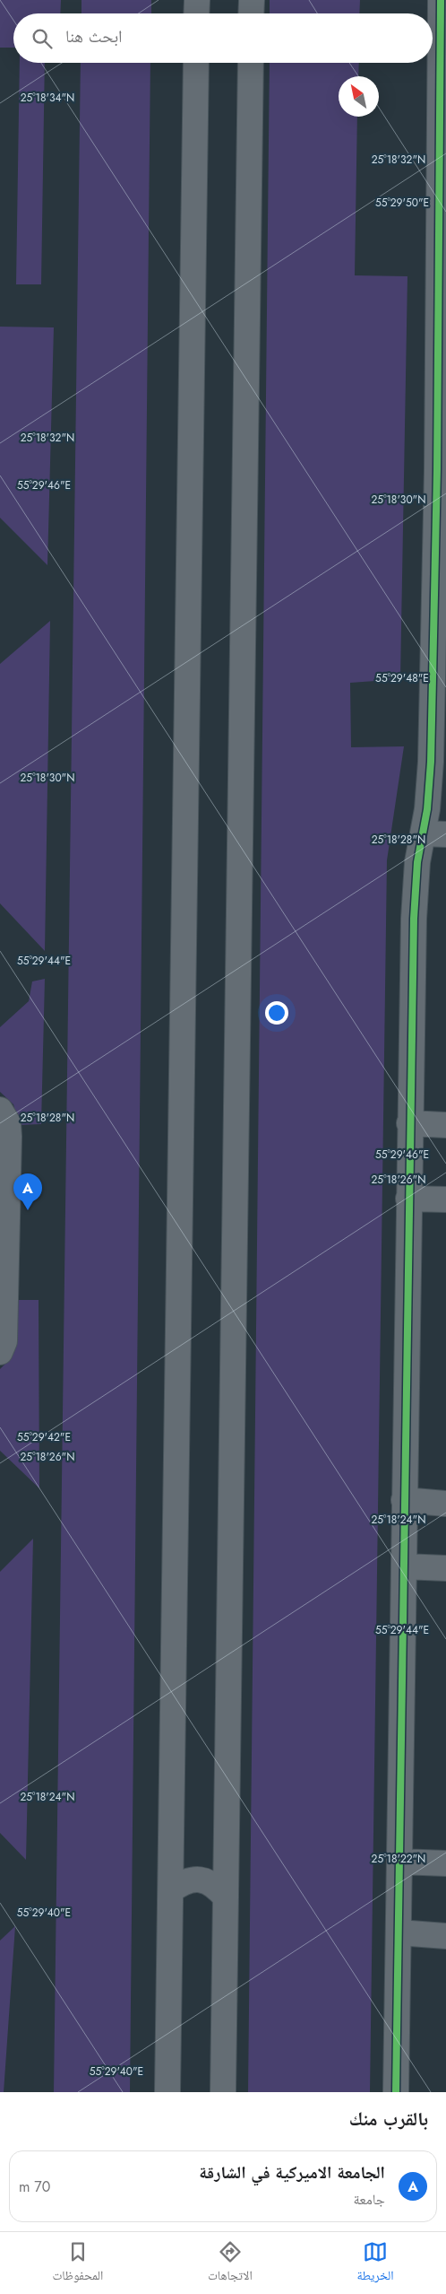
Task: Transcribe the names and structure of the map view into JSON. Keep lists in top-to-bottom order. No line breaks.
{"north":"top left","page":{"search":"ابحث هنا","pins":"A","heading":"بالقرب منك","list":[{"mark":"A","name":"الجامعة الاميركية في الشارقة","note":"جامعة","value":"70 m"}],"nav":["الخريطة","الاتجاهات","المحفوظات"]},"coordinates":["25°18'34\"N","25°18'32\"N","55°29'50\"E","55°29'46\"E","25°18'30\"N","55°29'48\"E","25°18'28\"N","55°29'44\"E","25°18'26\"N","55°29'42\"E","25°18'24\"N","25°18'22\"N","55°29'40\"E"]}
